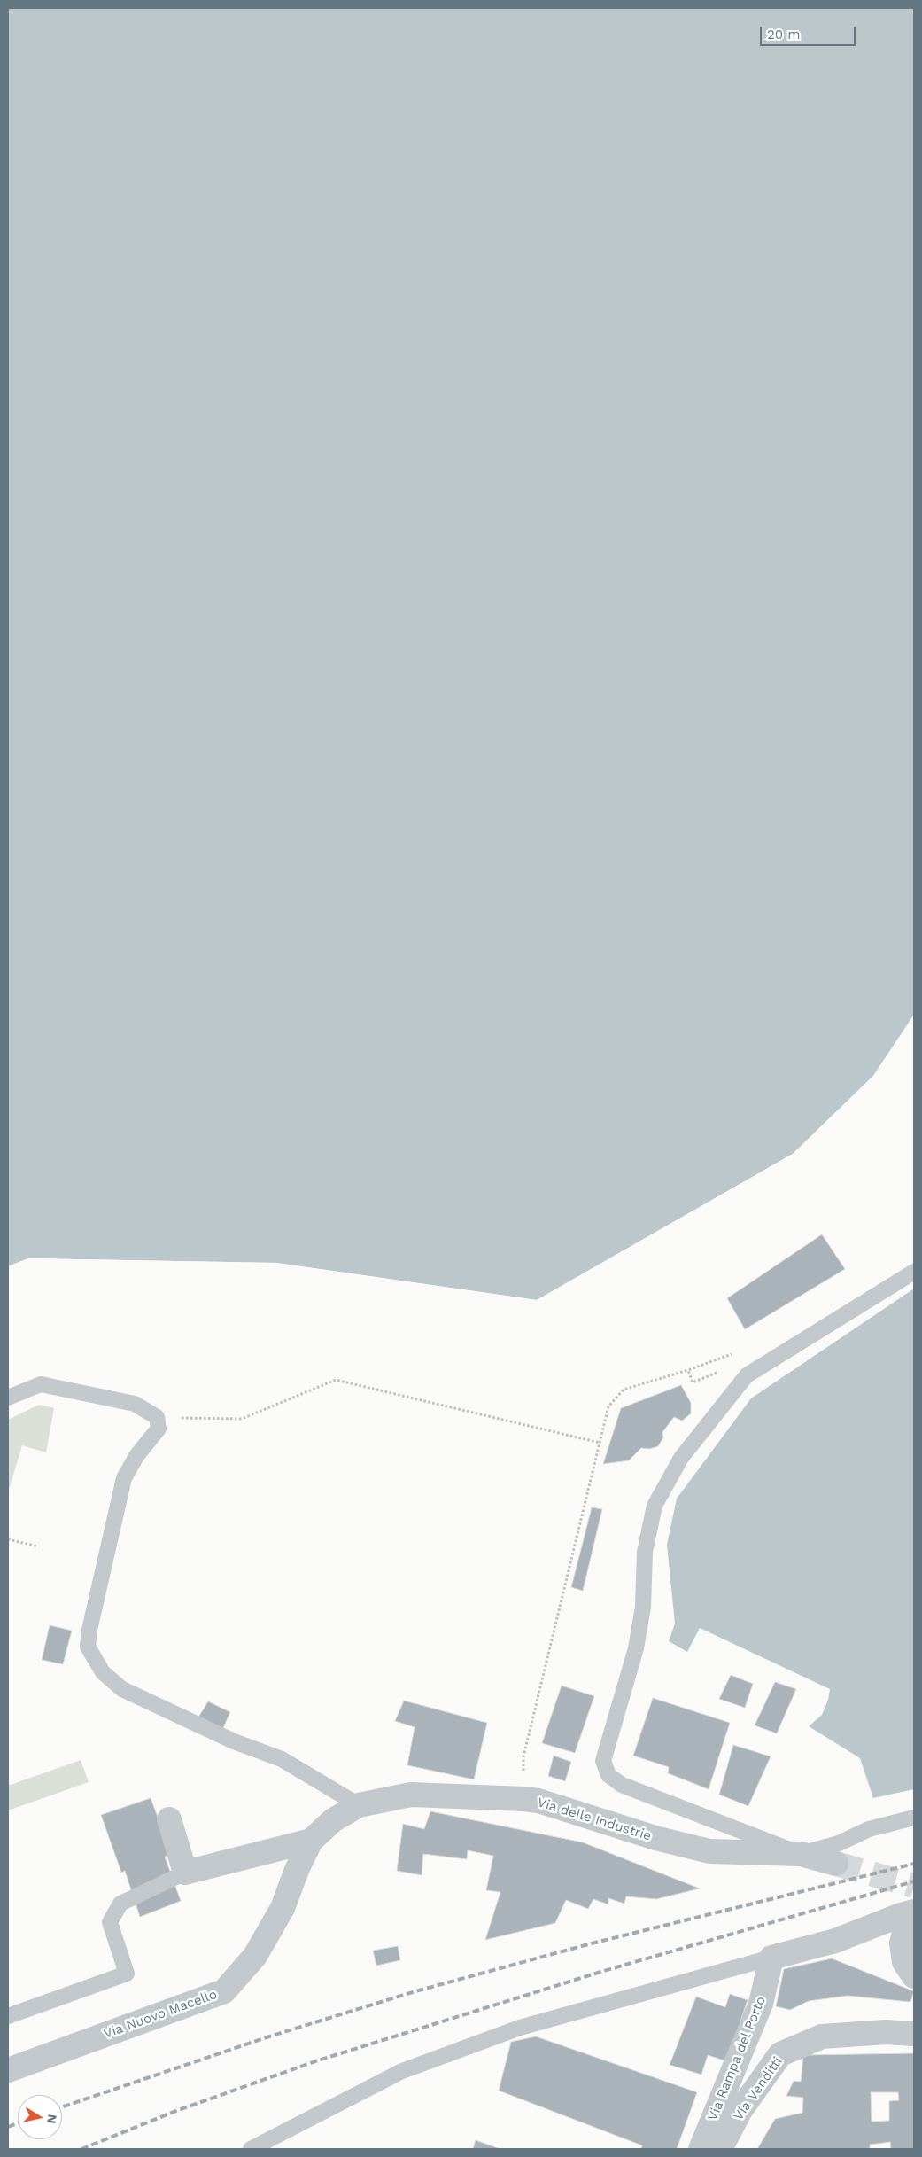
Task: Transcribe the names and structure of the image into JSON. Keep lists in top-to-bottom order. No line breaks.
{"streets":{"street":["Via delle Industrie","Via Nuovo Macello","Via Rampa del Porto","Via Venditti"]},"crossings":[["Via delle Industrie","Via Nuovo Macello"]],"scale_bar":"20 m","north":"right"}
